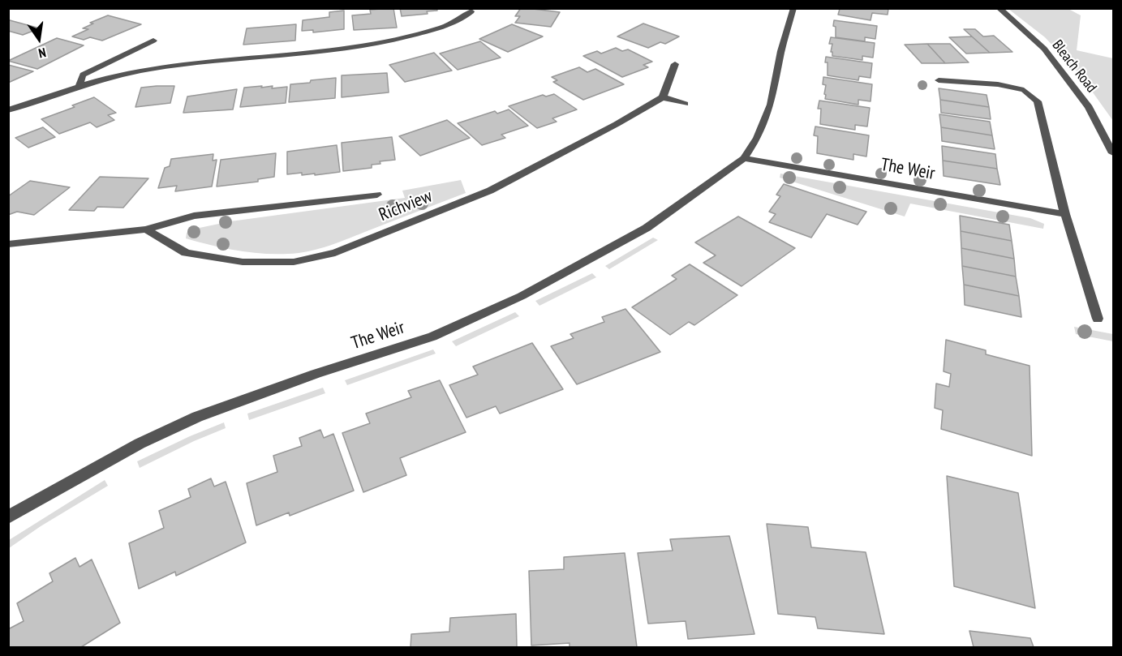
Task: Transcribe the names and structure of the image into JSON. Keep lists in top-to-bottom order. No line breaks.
{"streets":{"street":["Bleach Road","The Weir","Richview"]},"north":"bottom"}
